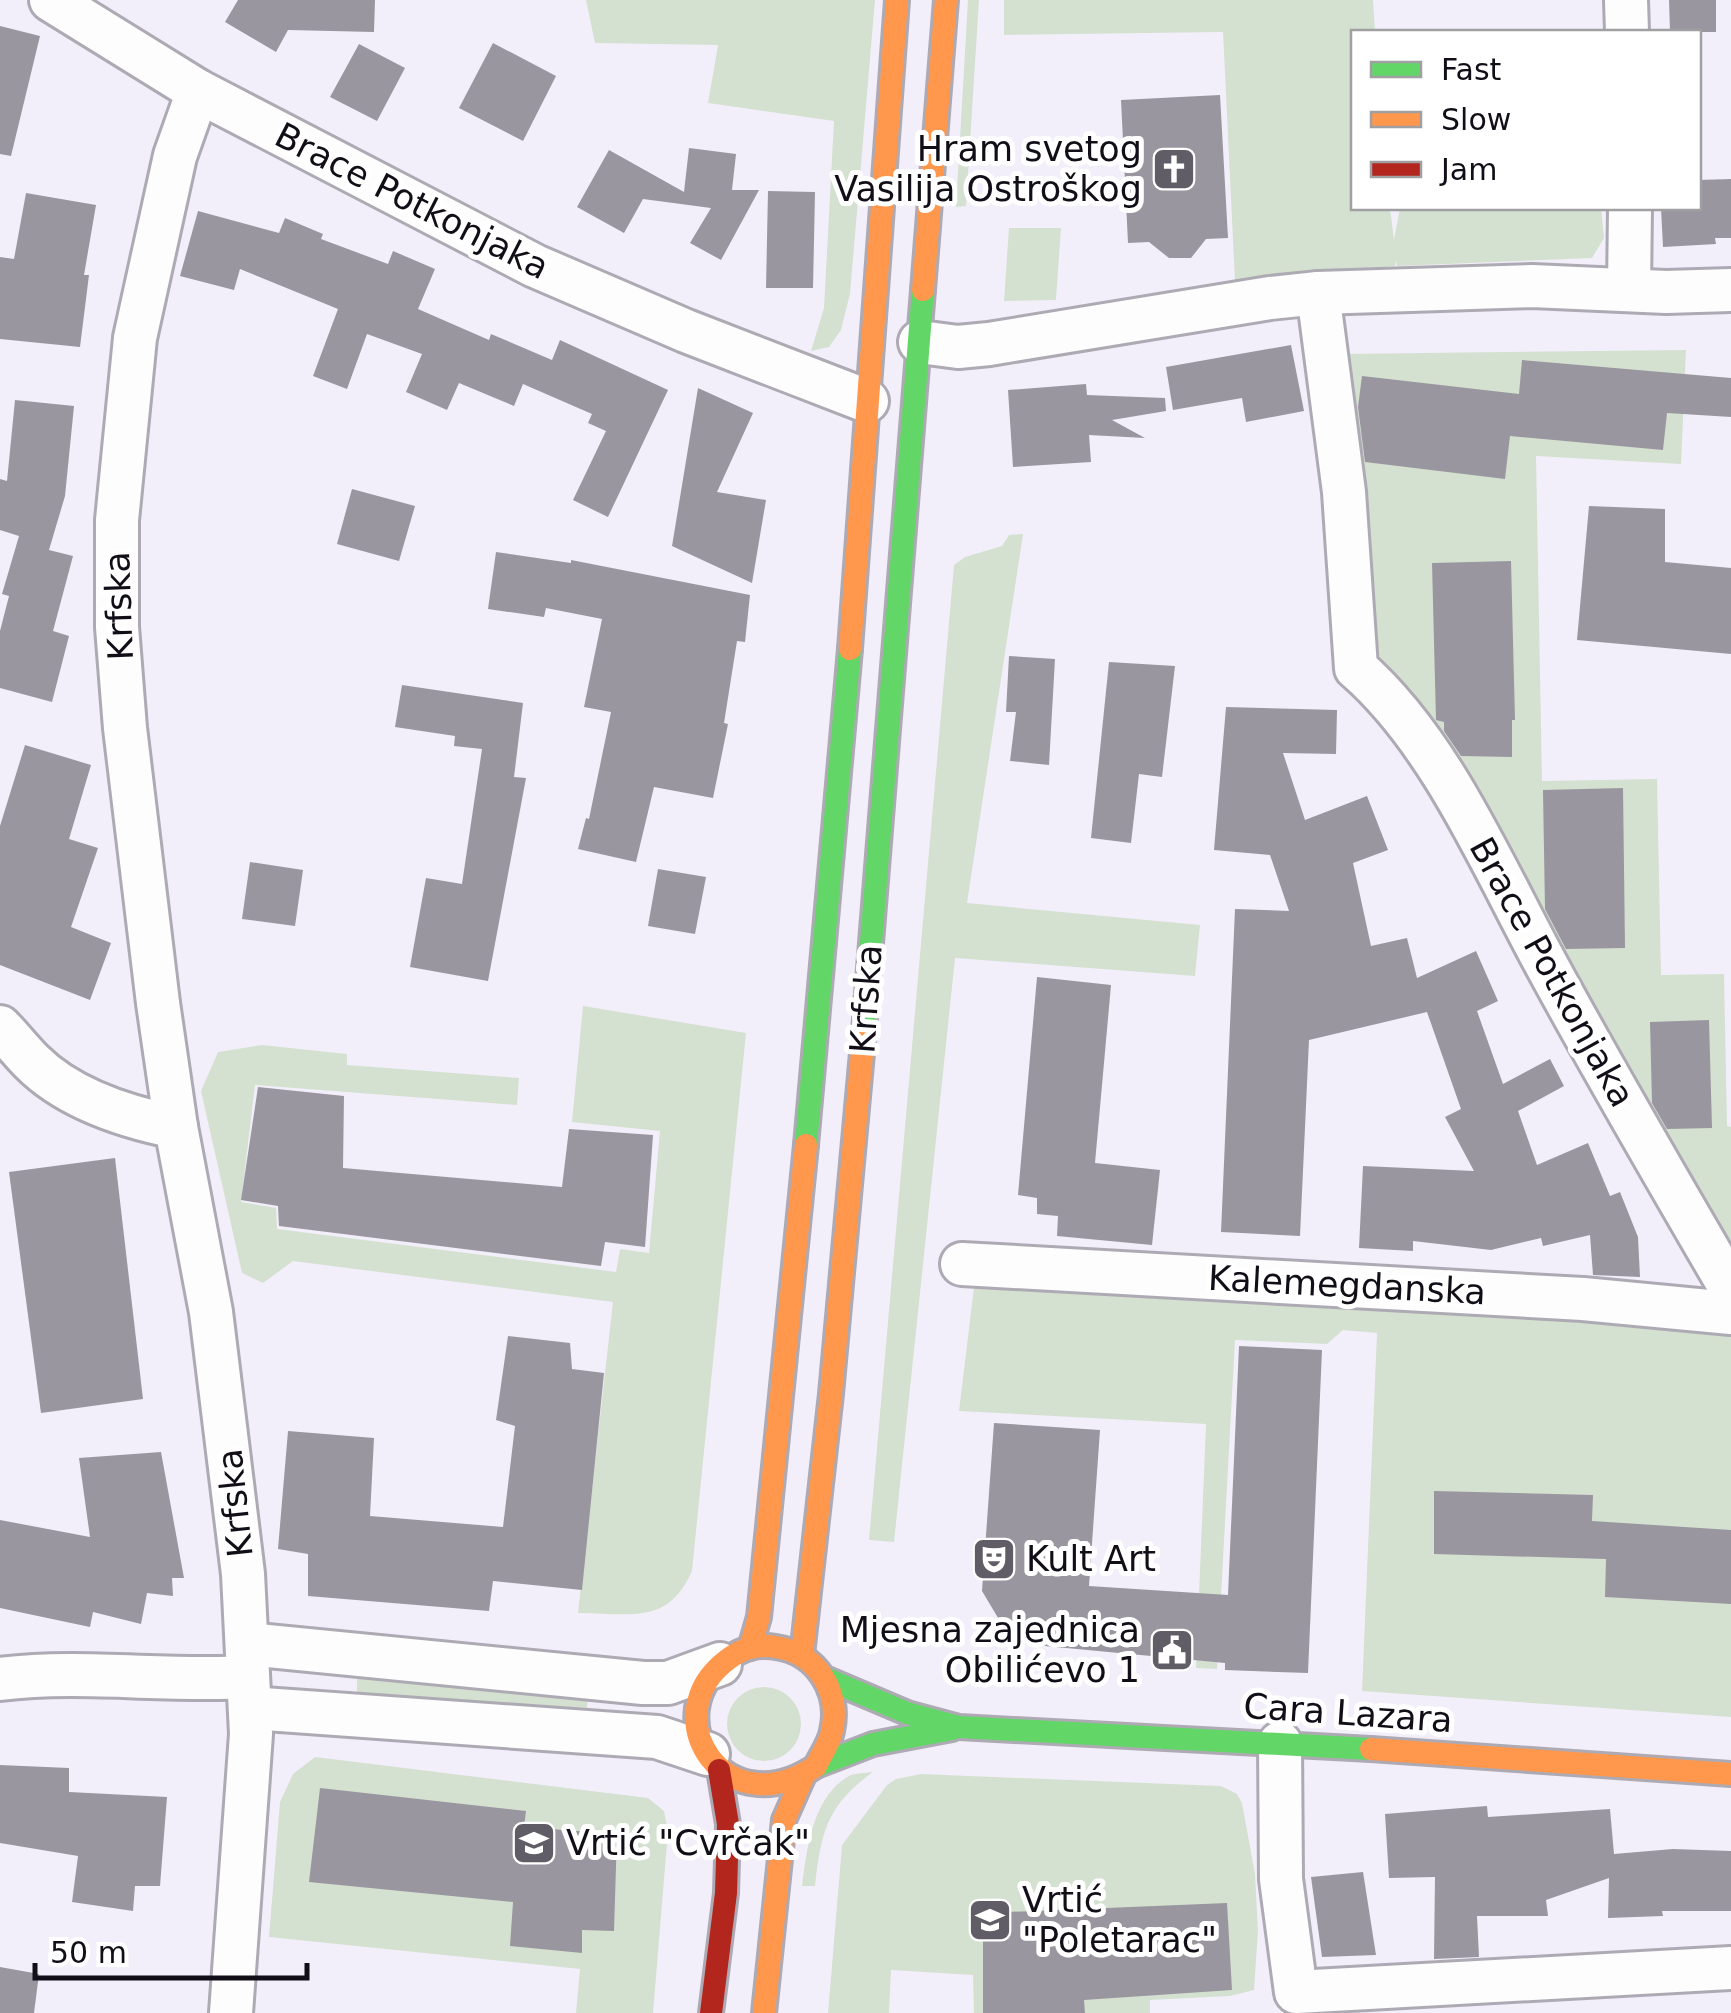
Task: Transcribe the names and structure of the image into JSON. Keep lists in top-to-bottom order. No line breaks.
{"streets":{"main road":["Krfska","Cara Lazara"],"street":["Brace Potkonjaka","Kalemegdanska"]},"crossings":[["Brace Potkonjaka","Krfska"],["Krfska","Cara Lazara"]],"places":{"church":["Hram svetog Vasilija Ostroškog"],"theatre":["Kult Art"],"public building":["Mjesna zajednica Obilićevo 1"],"school or university":["Vrtić \"Cvrčak\"","Vrtić \"Poletarac\""]},"legend":["Fast","Slow","Jam"],"scale_bar":"50 m"}
